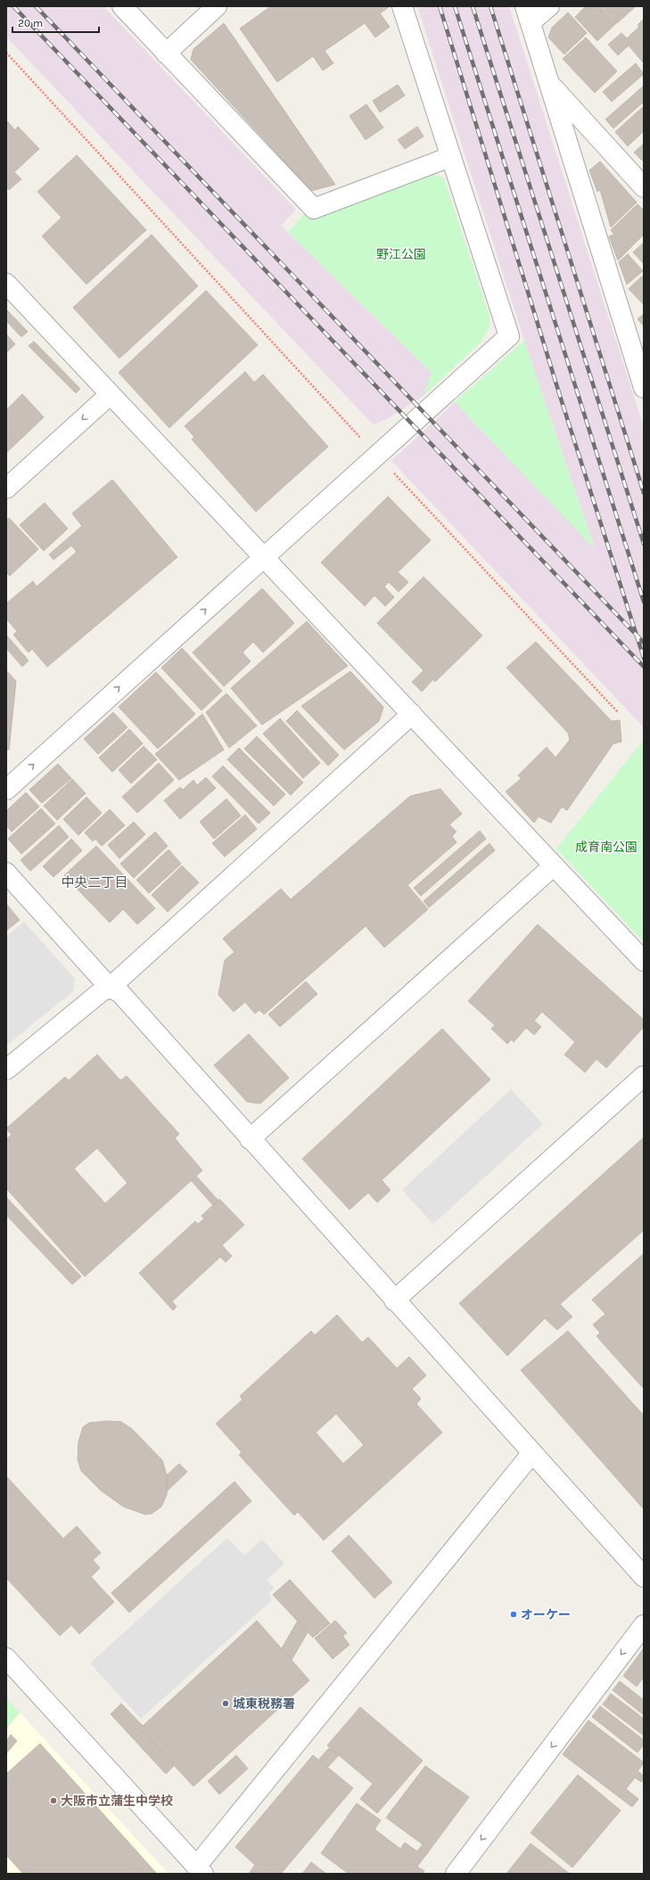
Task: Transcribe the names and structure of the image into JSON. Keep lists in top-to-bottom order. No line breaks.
{"districts":["中央二丁目"],"parks":["野江公園","成育南公園"],"places":["オーケー","城東税務署","大阪市立蒲生中学校"],"scale_bar":"20 m"}
